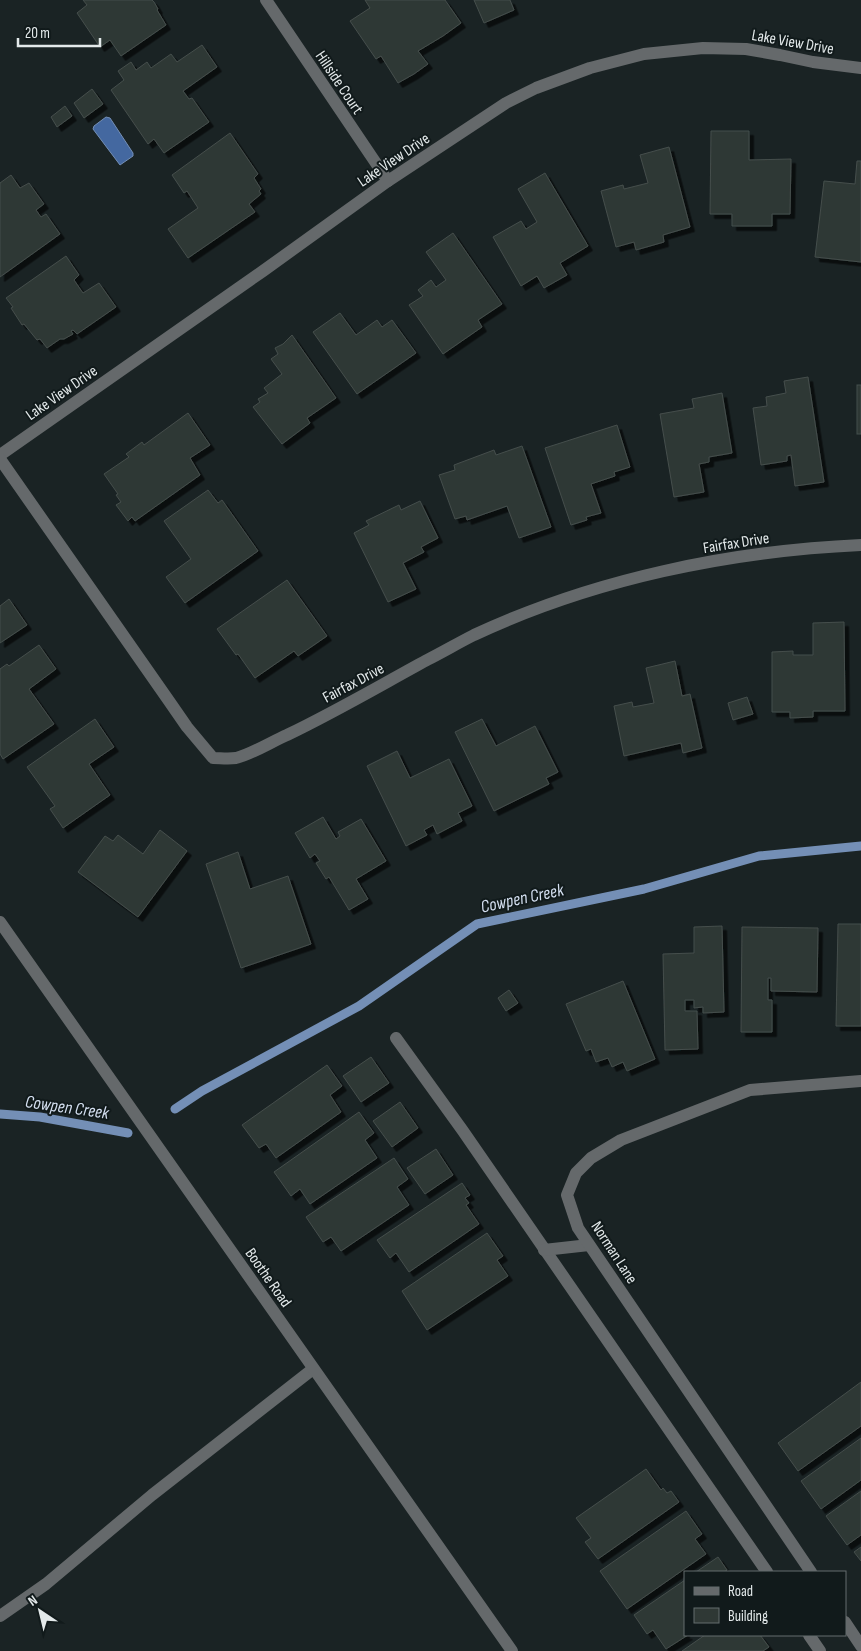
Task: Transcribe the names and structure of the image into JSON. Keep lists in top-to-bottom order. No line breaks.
{"streets":{"street":["Lake View Drive","Hillside Court","Fairfax Drive","Norman Lane","Boothe Road"]},"crossings":[["Lake View Drive","Hillside Court"]],"water":["Cowpen Creek"],"legend":["Road","Building"],"scale_bar":"20 m","north":"top left"}
